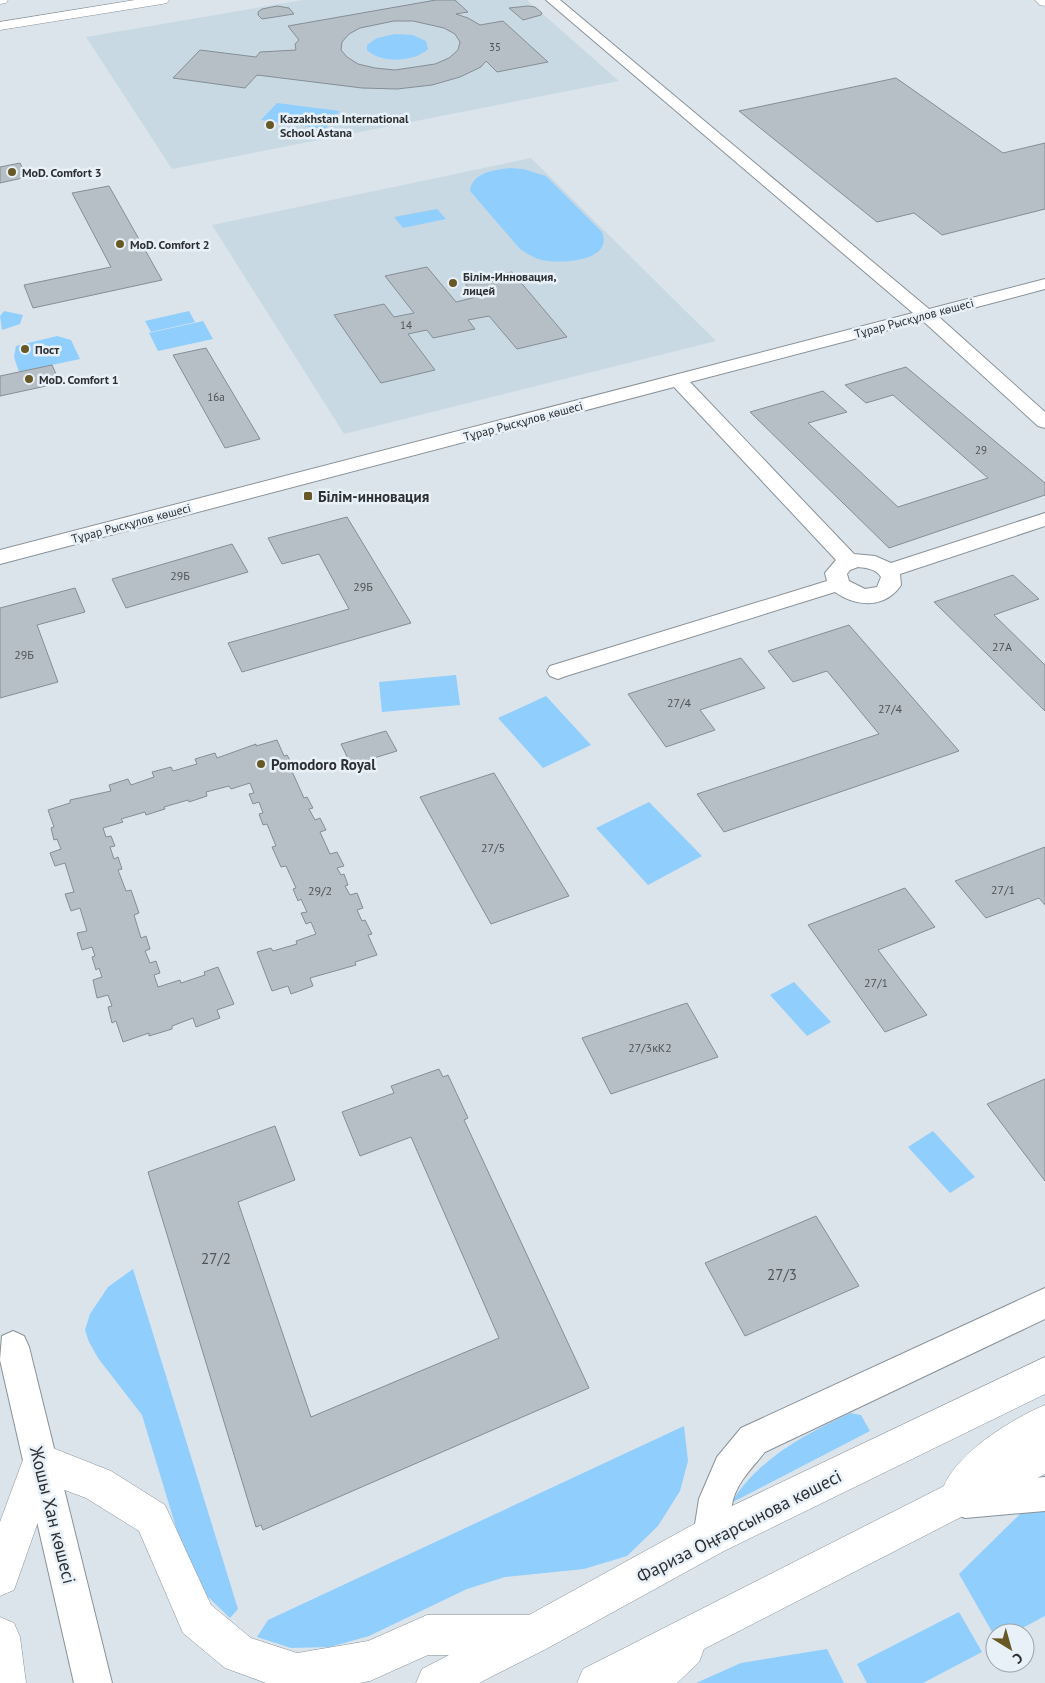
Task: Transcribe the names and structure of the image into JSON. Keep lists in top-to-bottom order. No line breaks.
{"streets":{"street":["Тұрар Рысқұлов көшесі","Жошы Хан көшесі","Фариза Оңғарсынова көшесі"]},"places":{"other":["Kazakhstan International School Astana","МoD. Comfort 3","МoD. Comfort 2","Білім-Инновация, лицей","Пост","МoD. Comfort 1","Pomodoro Royal"],"transit":["Білім-инновация"]},"house_numbers":["35","14","16а","29","29Б","29Б","27А","29Б","27/4","27/4","27/5","27/1","29/2","27/1","27/3кК2","27/2","27/3"],"north":"bottom right"}
